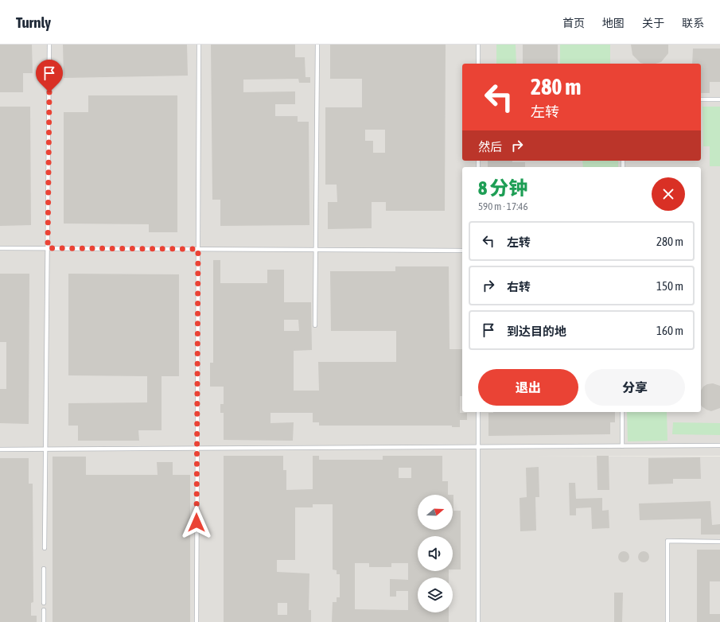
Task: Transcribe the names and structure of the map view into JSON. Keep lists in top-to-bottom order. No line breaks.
{"north":"right","page":{"header":"Turnly","nav":["首页","地图","关于","联系"],"turn":["280 m","左转"],"then":"然后","heading":["8 分钟","590 m · 17:46"],"list":[{"name":"左转","value":"280 m"},{"name":"右转","value":"150 m"},{"name":"到达目的地","value":"160 m"}],"buttons":["退出","分享"]}}
